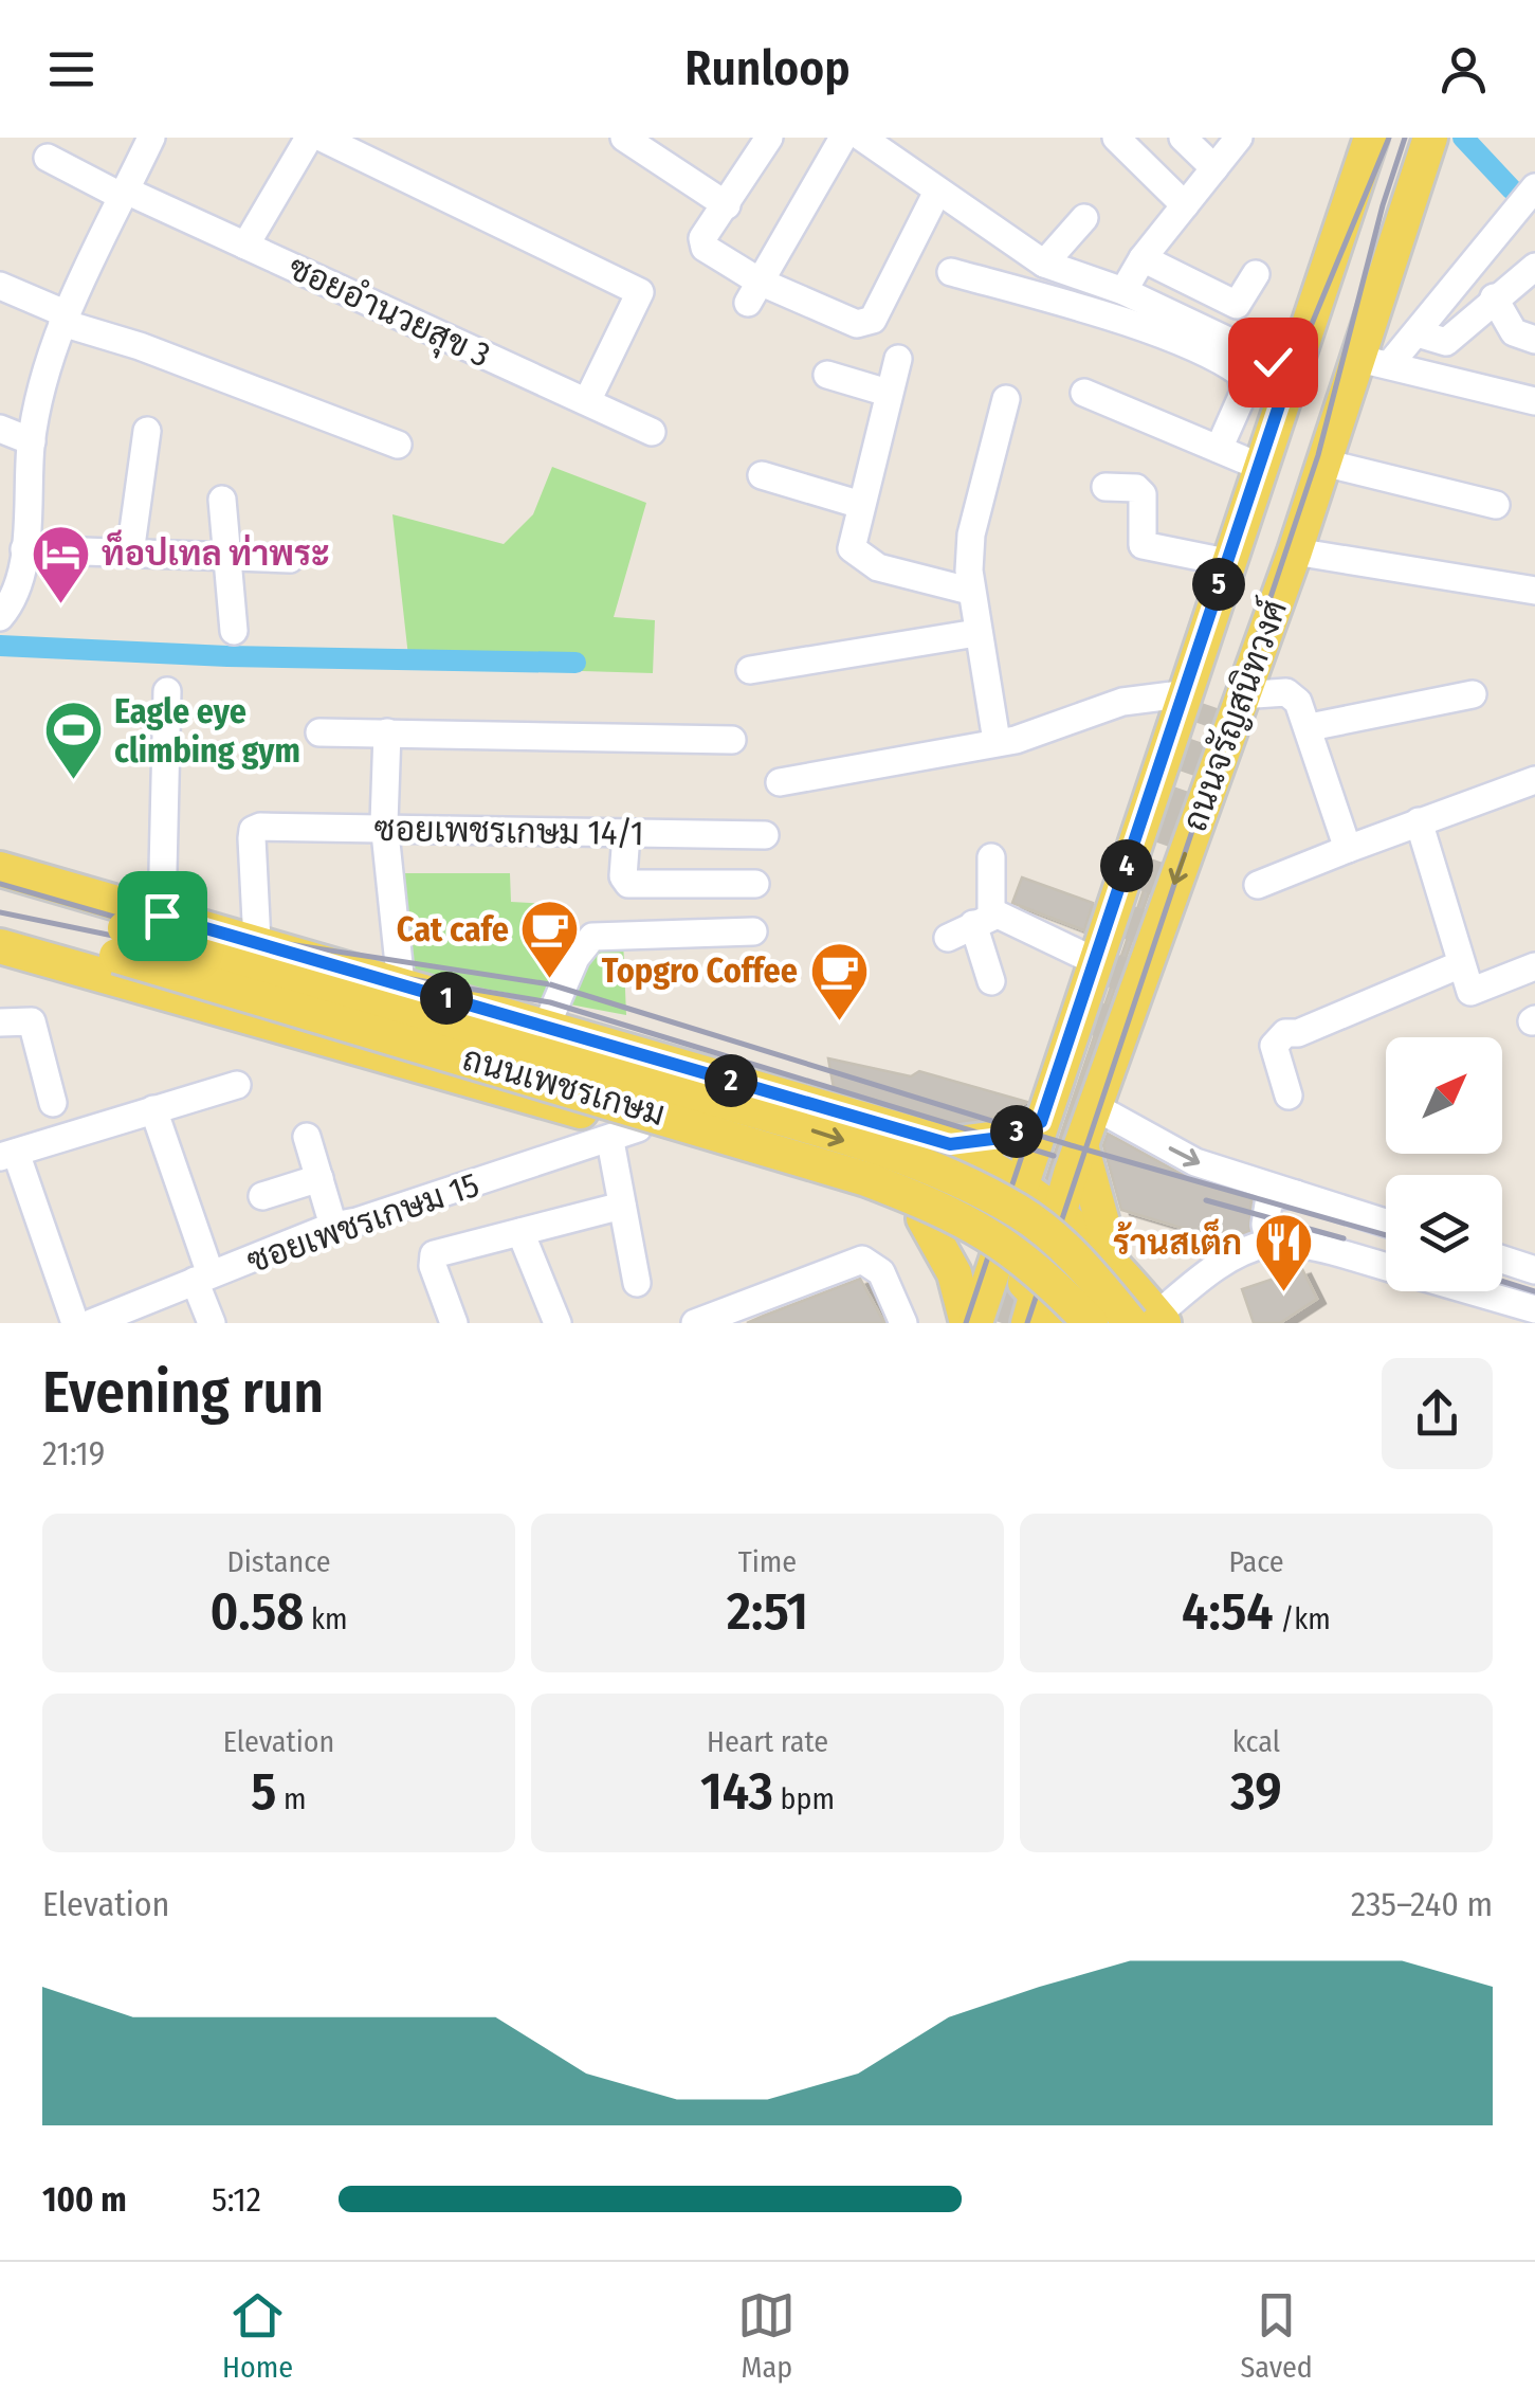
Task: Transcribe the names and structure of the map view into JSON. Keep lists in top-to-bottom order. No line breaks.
{"streets":{"main road":["ถนนจรัญสนิทวงศ์","ถนนเพชรเกษม"],"street":["ซอยอำนวยสุข 3","ซอยเพชรเกษม 14/1","ซอยเพชรเกษม 15"]},"crossings":[["ถนนจรัญสนิทวงศ์","ถนนเพชรเกษม"],["ซอยเพชรเกษม 14/1","ถนนเพชรเกษม"],["ถนนเพชรเกษม","ซอยเพชรเกษม 15"]],"places":{"hotel":["ท็อปเทล ท่าพระ"],"sports":["Eagle eye climbing gym"],"cafe":["Cat cafe","Topgro Coffee"],"restaurant":["ร้านสเต็ก"]},"north":"top right","page":{"header":"Runloop","pins":["5","4","1","2","3"],"heading":["Evening run","21:19"],"stats":[["Distance","0.58 km"],["Time","2:51"],["Pace","4:54 /km"],["Elevation","5 m"],["Heart rate","143 bpm"],["kcal","39"]],"chart":["Elevation","235–240 m"],"list":[{"name":"100 m","note":"5:12"}],"tabs":["Home","Map","Saved"]}}
